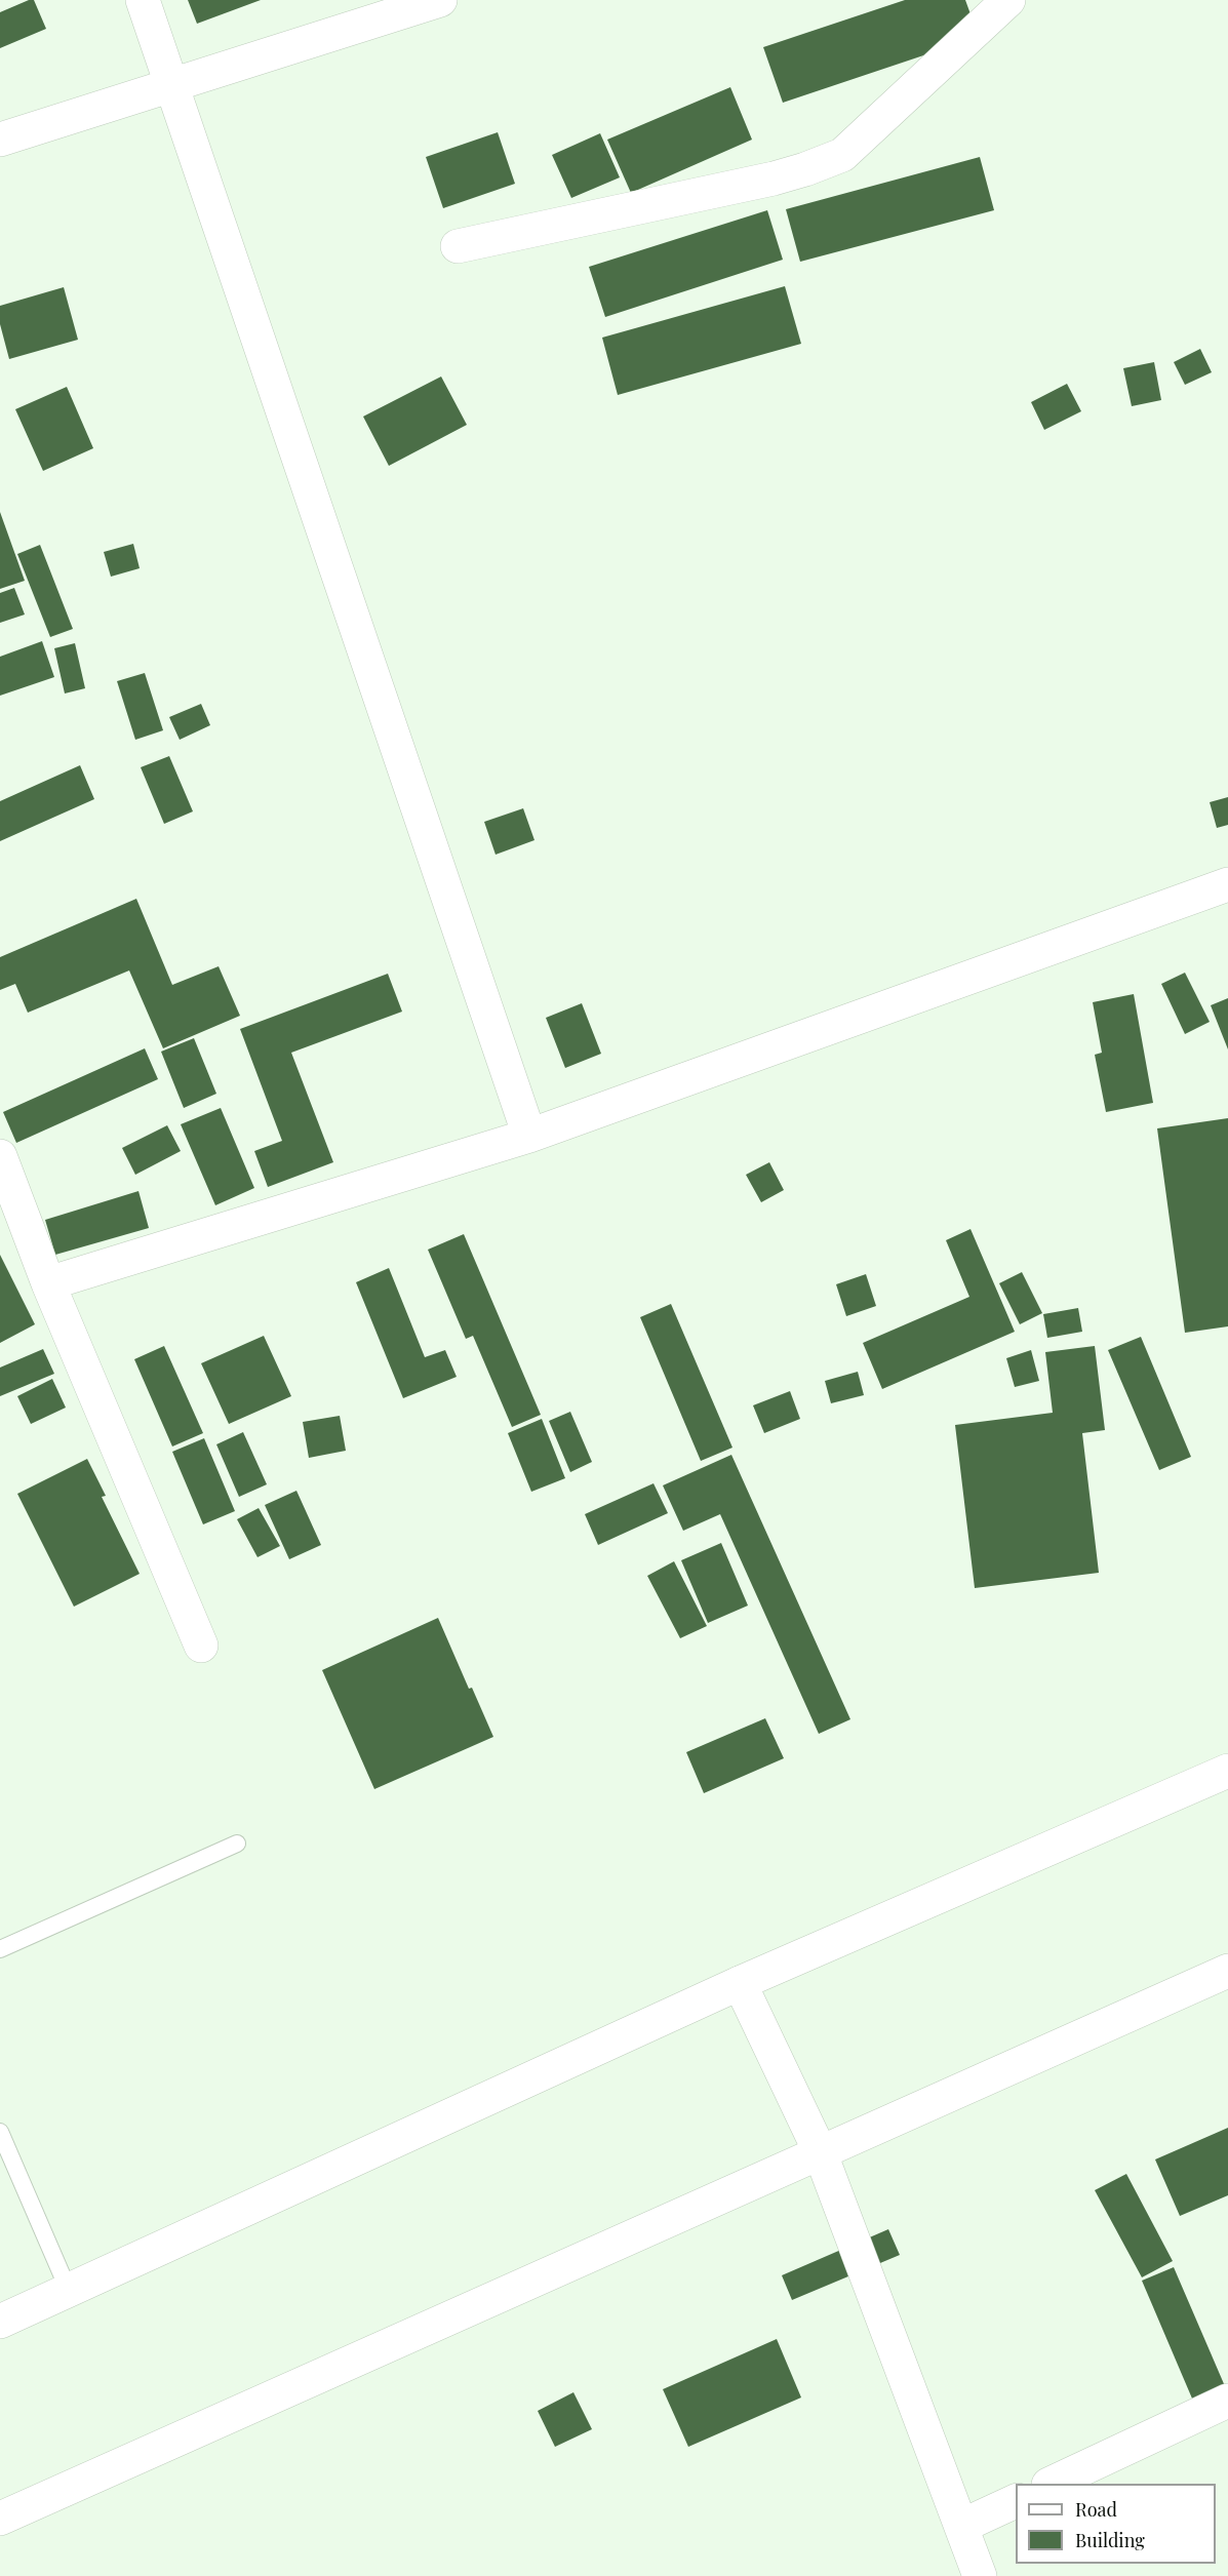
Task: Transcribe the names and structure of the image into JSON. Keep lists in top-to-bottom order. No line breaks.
{"legend":["Road","Building"]}
